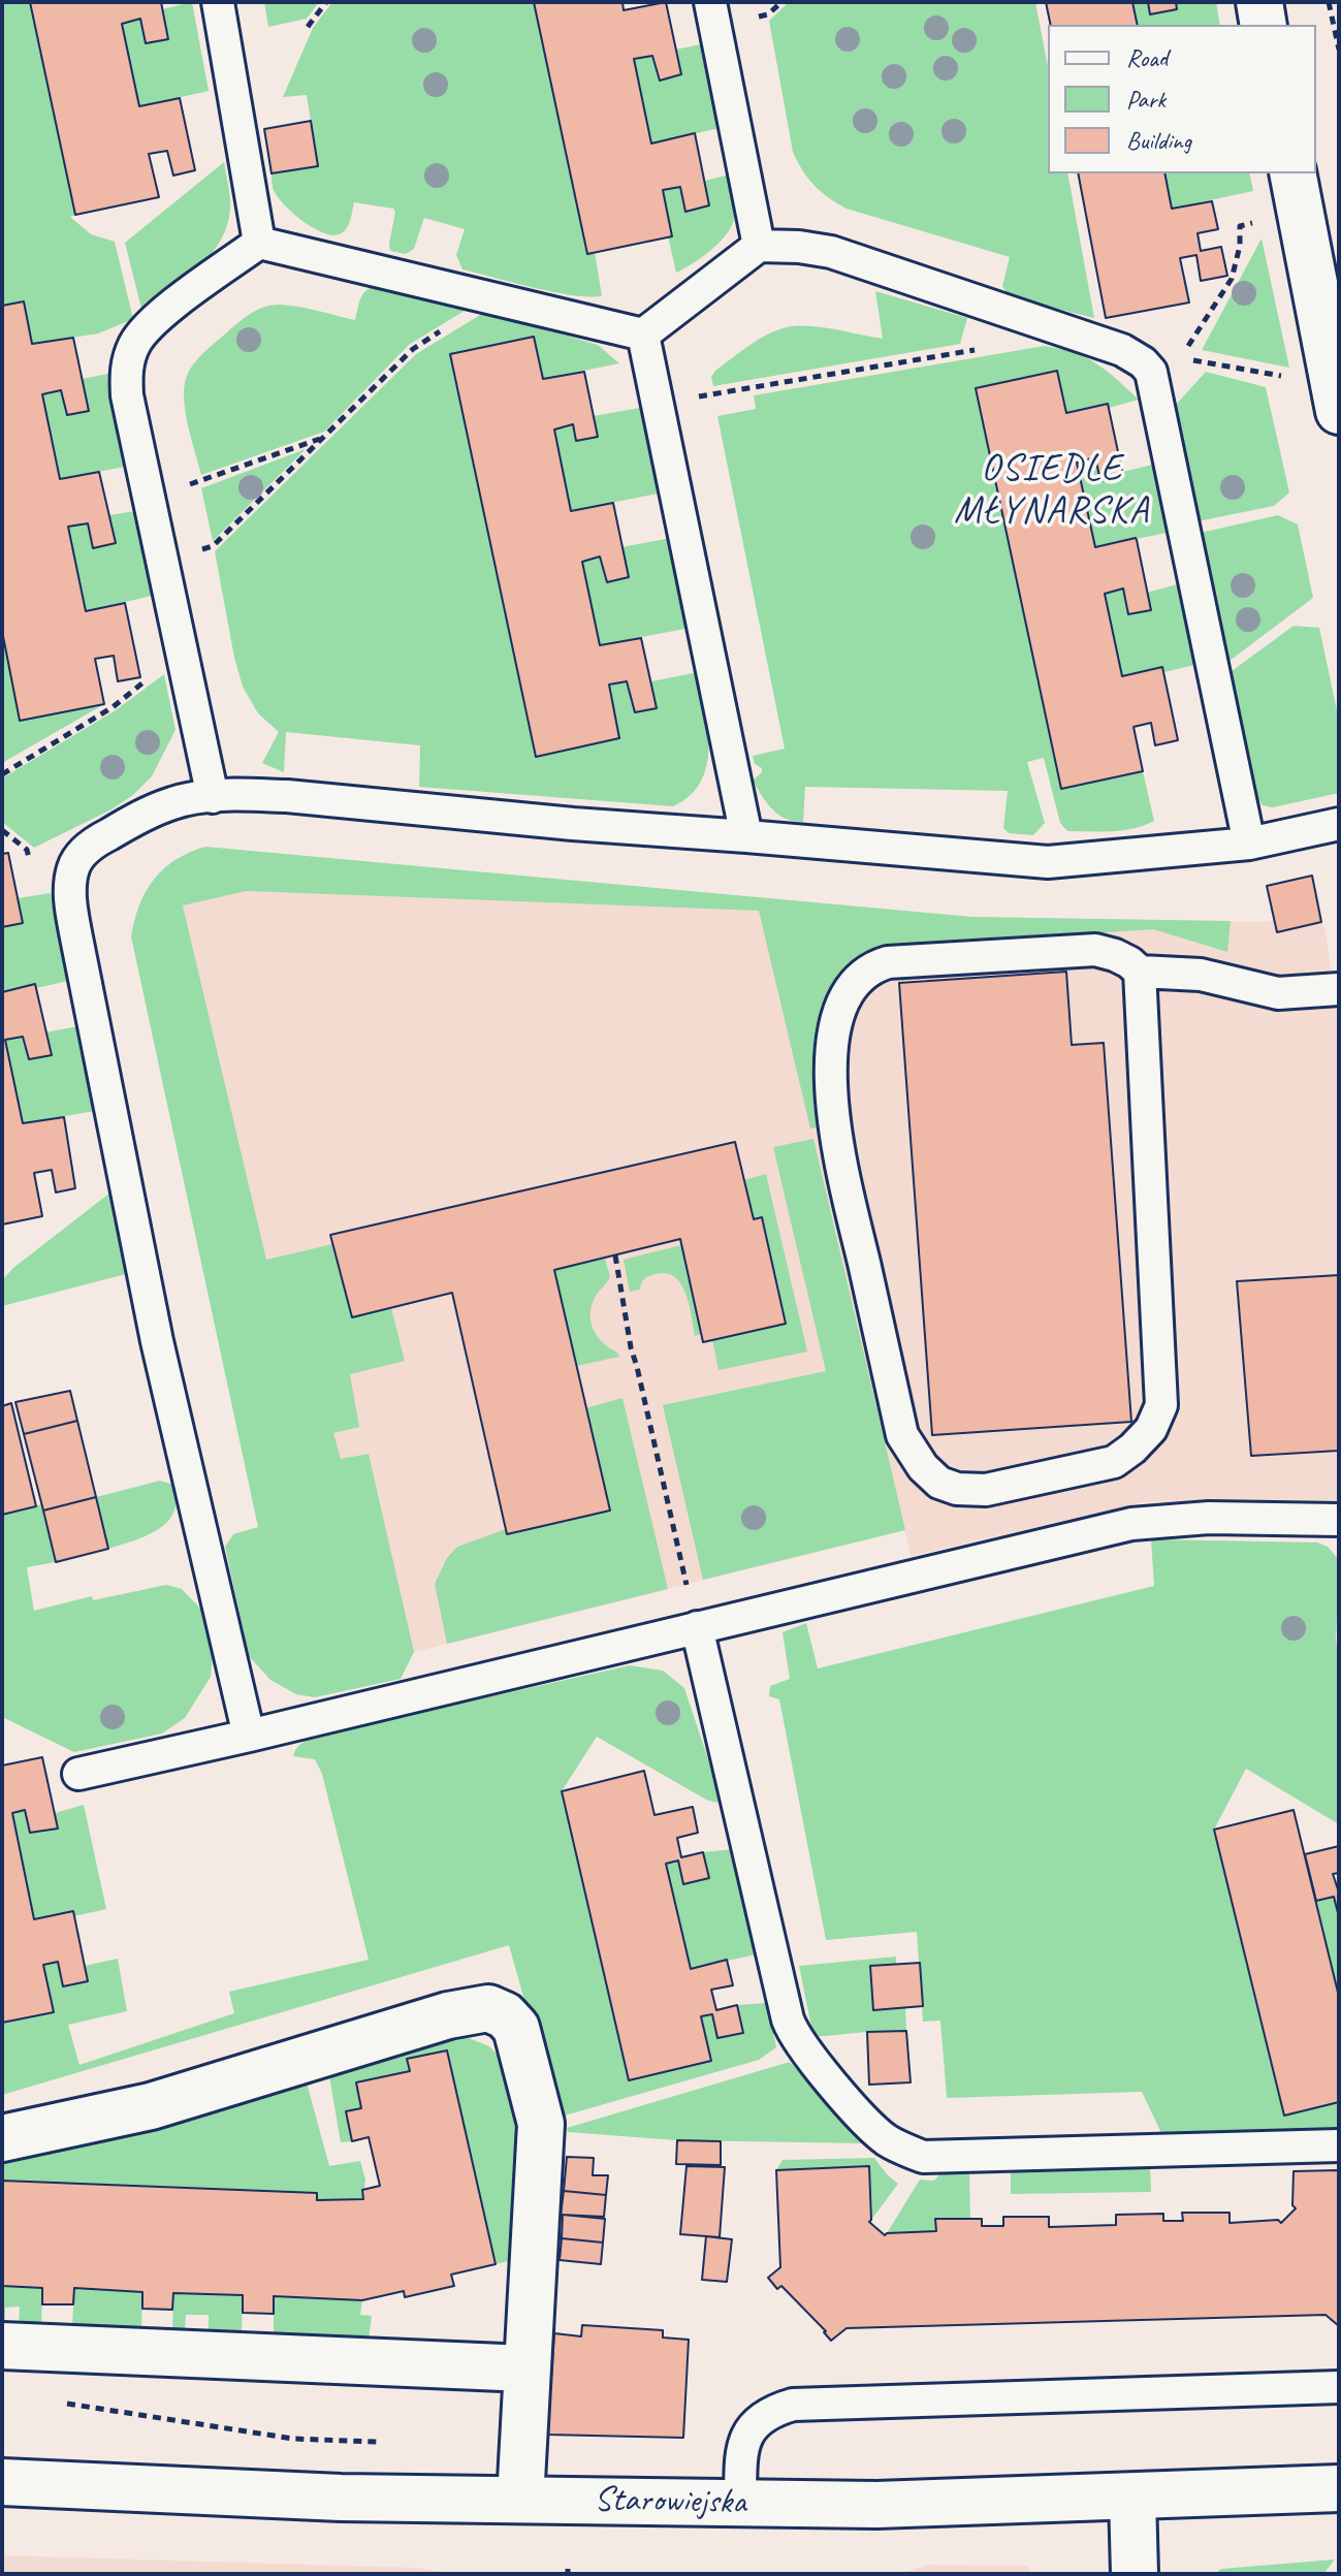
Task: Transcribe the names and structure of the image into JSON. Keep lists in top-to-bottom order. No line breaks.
{"streets":{"street":["Starowiejska"]},"districts":["OSIEDLE MŁYNARSKA"],"legend":["Road","Park","Building"]}
